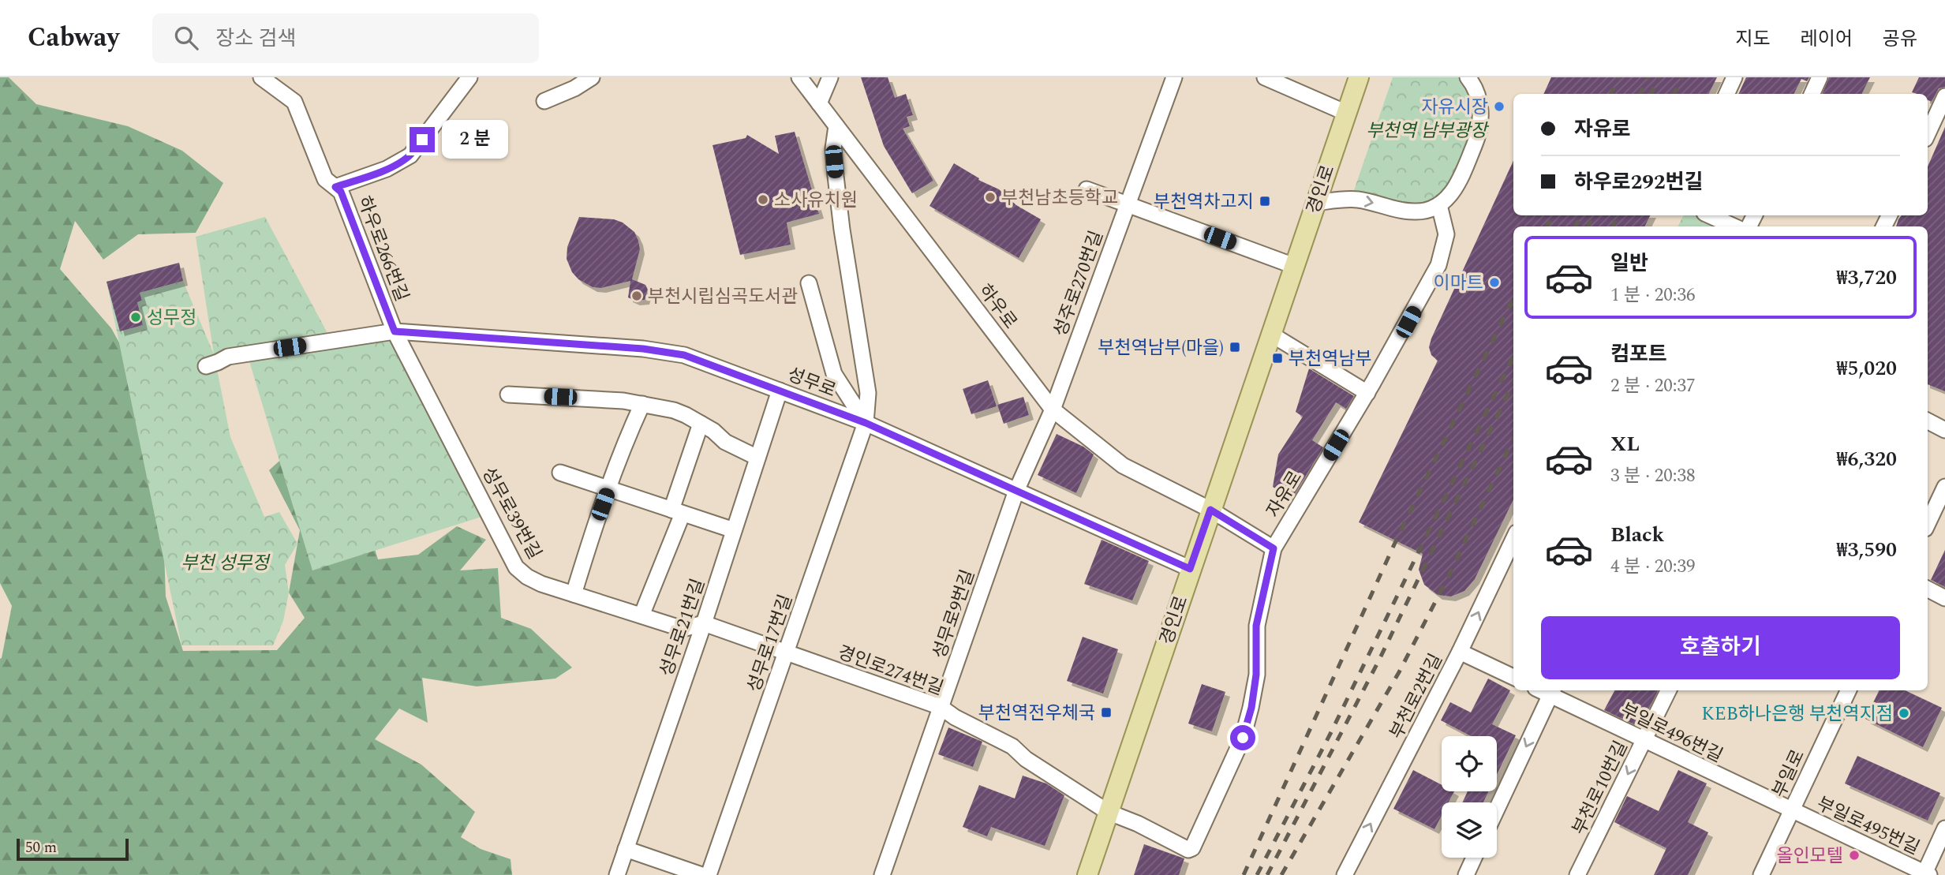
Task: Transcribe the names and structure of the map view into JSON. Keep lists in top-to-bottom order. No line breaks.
{"streets":{"main road":["경인로"],"street":["하우로266번길","성주로270번길","하우로","성무로","자유로","성무로39번길","성무로9번길","성무로21번길","성무로17번길","경인로274번길","부천로2번길","부일로496번길","부일로","부천로10번길","부일로495번길"]},"crossings":[["경인로","하우로"],["경인로","성무로"],["경인로","경인로274번길"],["하우로266번길","성무로"],["하우로266번길","성무로39번길"],["성주로270번길","하우로"],["성주로270번길","성무로"],["성주로270번길","성무로9번길"],["하우로","자유로"],["하우로","성무로17번길"],["성무로","성무로39번길"],["성무로","성무로9번길"],["성무로","성무로21번길"],["성무로","성무로17번길"],["자유로","경인로274번길"],["성무로39번길","성무로21번길"],["성무로39번길","경인로274번길"],["성무로9번길","경인로274번길"],["성무로21번길","경인로274번길"],["성무로17번길","경인로274번길"],["부일로496번길","부일로"],["부일로496번길","부천로10번길"],["부일로496번길","부일로495번길"],["부일로","부일로495번길"]],"parks":["부천역 남부광장","부천 성무정"],"places":{"other":["자유시장","부천남초등학교","소사유치원","이마트","부천시립심곡도서관","성무정","KEB하나은행 부천역지점","올인모텔"],"transit":["부천역차고지","부천역남부(마을)","부천역남부","부천역전우체국"]},"scale_bar":"50 m","page":{"header":"Cabway","search":"장소 검색","nav":["지도","레이어","공유"],"banner":["자유로","하우로292번길"],"bubble":"2 분","list":[{"name":"일반","note":"1 분 · 20:36","value":"₩3,720"},{"name":"컴포트","note":"2 분 · 20:37","value":"₩5,020"},{"name":"XL","note":"3 분 · 20:38","value":"₩6,320"},{"name":"Black","note":"4 분 · 20:39","value":"₩3,590"}],"buttons":"호출하기","scale":"50 m"}}
